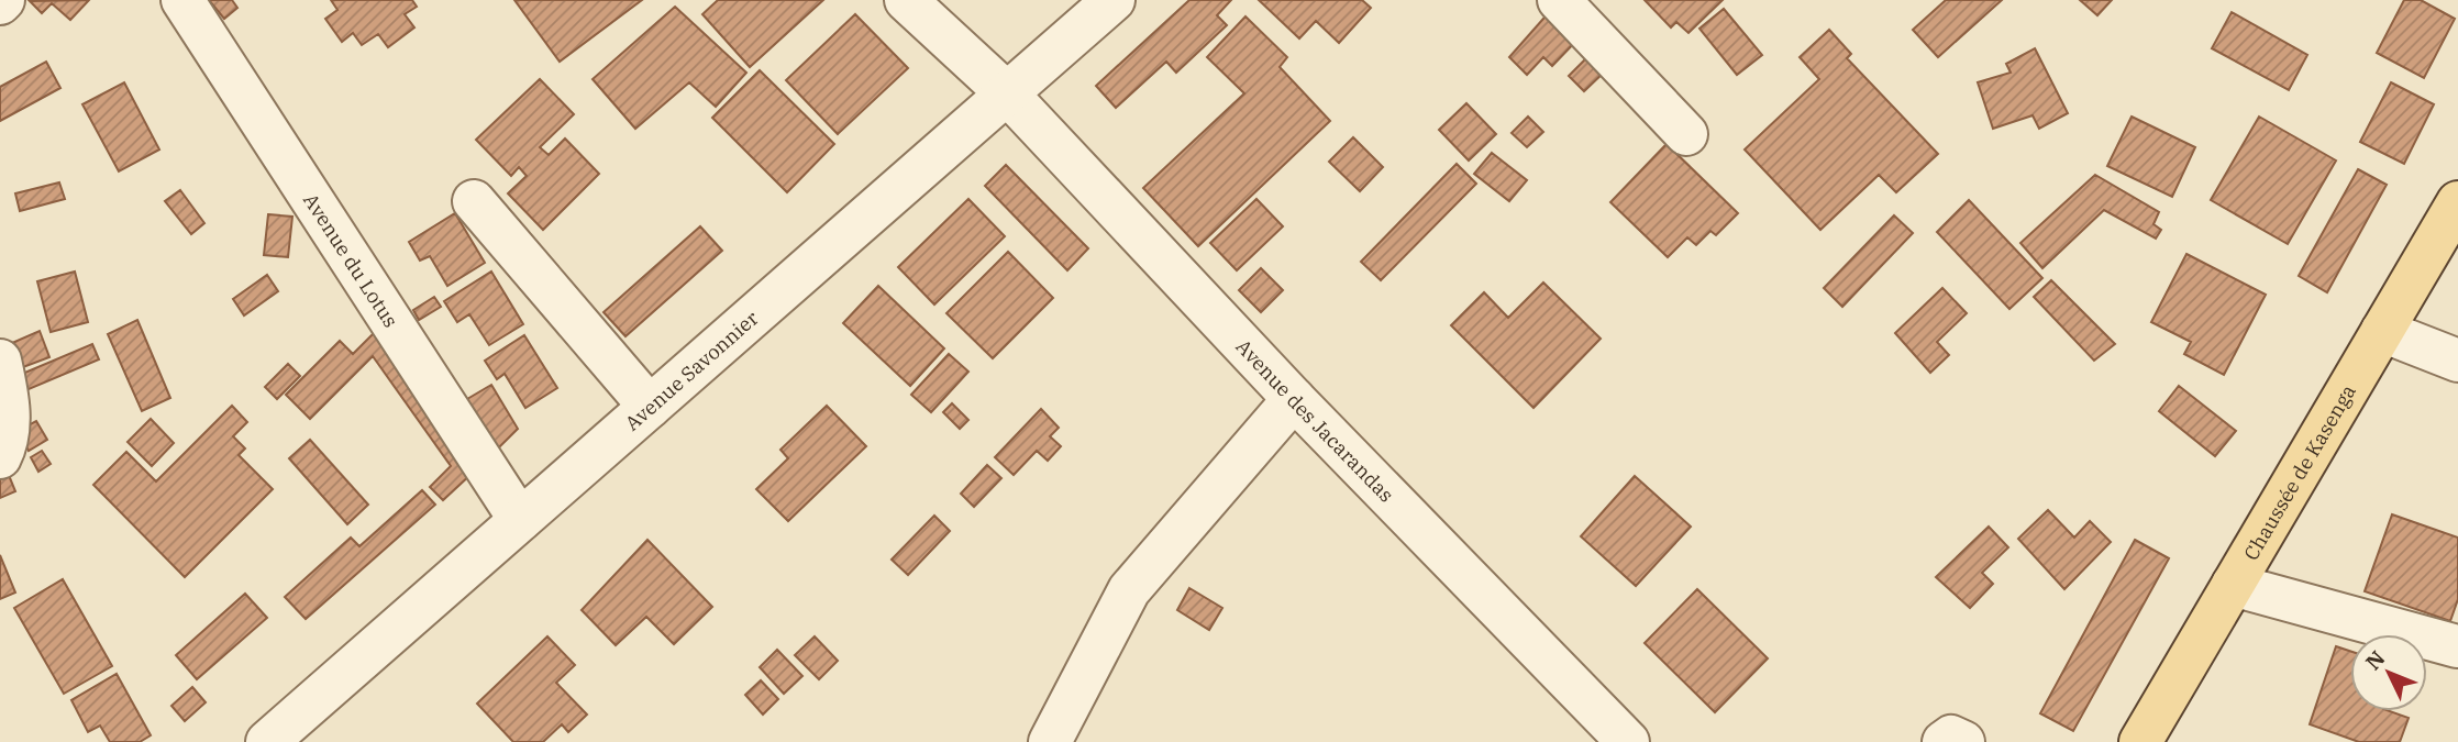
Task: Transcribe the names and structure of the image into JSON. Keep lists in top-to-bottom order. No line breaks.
{"streets":{"main road":["Chaussée de Kasenga"],"street":["Avenue du Lotus","Avenue Savonnier","Avenue des Jacarandas"]},"crossings":[["Avenue du Lotus","Avenue Savonnier"],["Avenue Savonnier","Avenue des Jacarandas"]],"north":"top left"}
